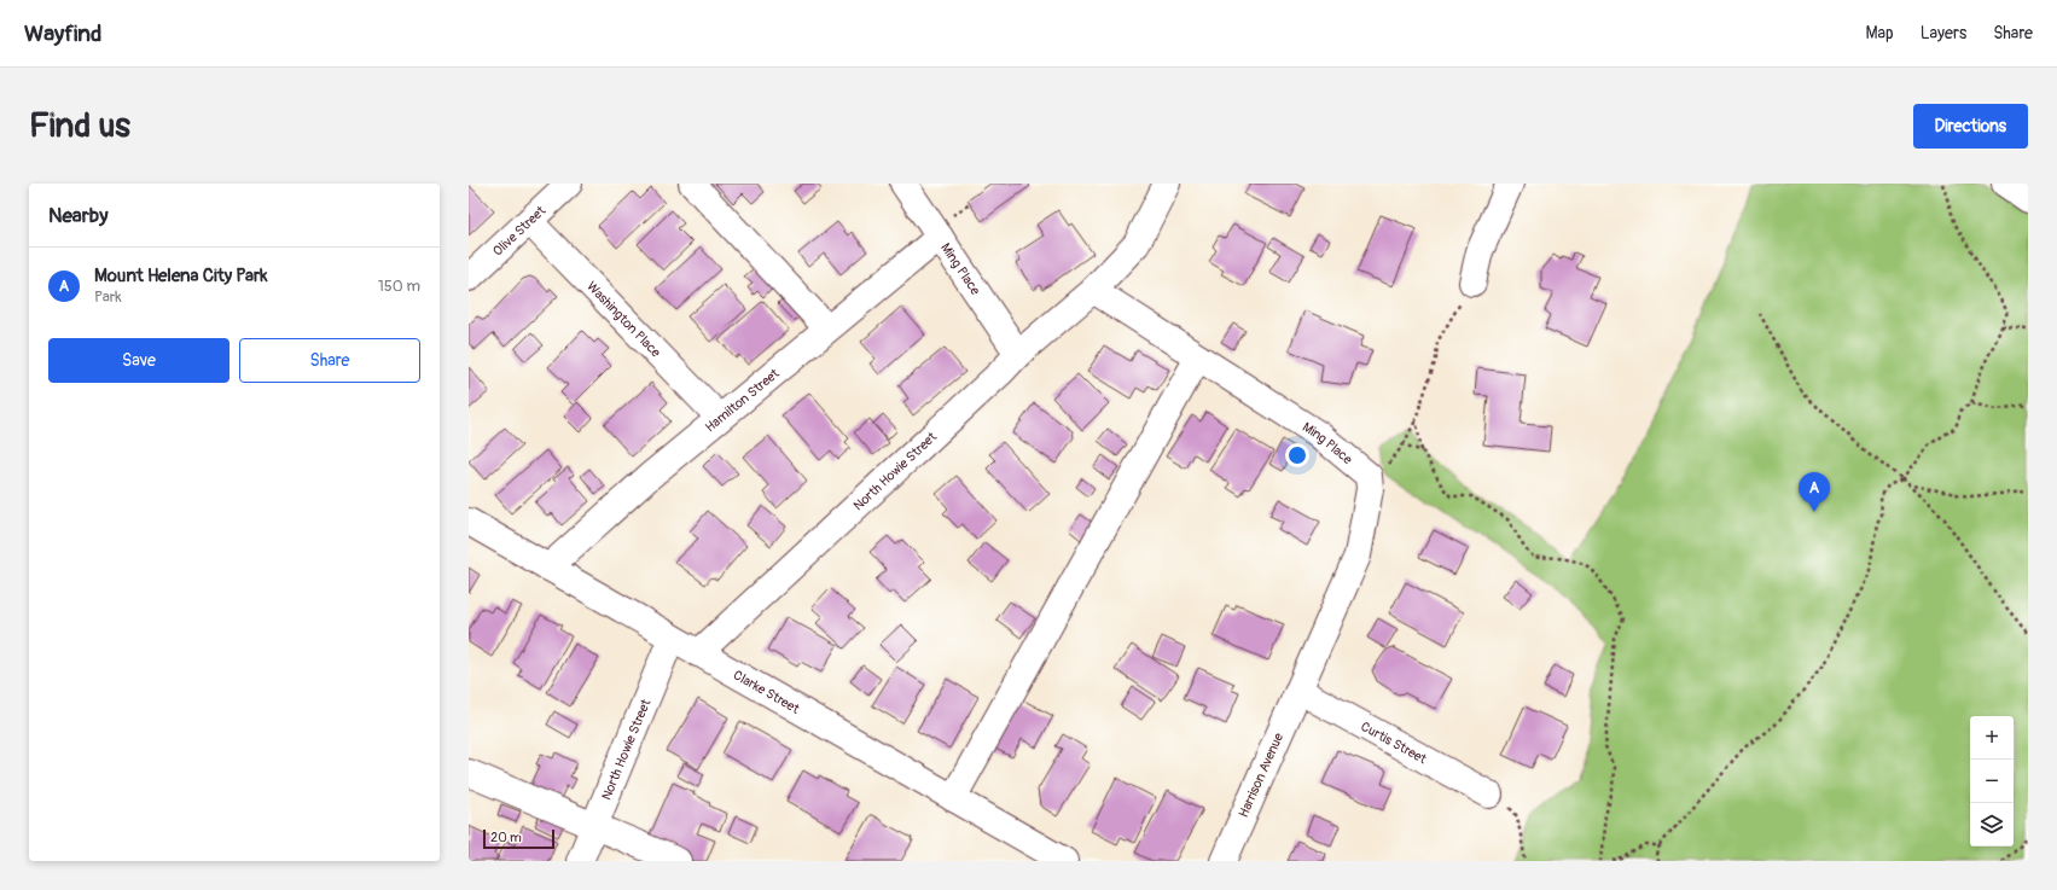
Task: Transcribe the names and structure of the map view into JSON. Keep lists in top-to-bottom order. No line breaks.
{"streets":{"street":["Olive Street","Ming Place","Washington Place","Hamilton Street","North Howie Street","Clarke Street","Curtis Street","Harrison Avenue"]},"crossings":[["Olive Street","Washington Place"],["Ming Place","Hamilton Street"],["Ming Place","North Howie Street"],["Washington Place","Hamilton Street"],["Hamilton Street","Clarke Street"],["North Howie Street","Clarke Street"],["Curtis Street","Harrison Avenue"]],"scale_bar":"20 m","page":{"header":"Wayfind","nav":["Map","Layers","Share"],"buttons":["Directions",["Save","Share"]],"title":"Find us","heading":"Nearby","list":[{"mark":"A","name":"Mount Helena City Park","note":"Park","value":"150 m"}],"pins":"A","map_buttons":["+","−"],"scale":"20 m"}}
